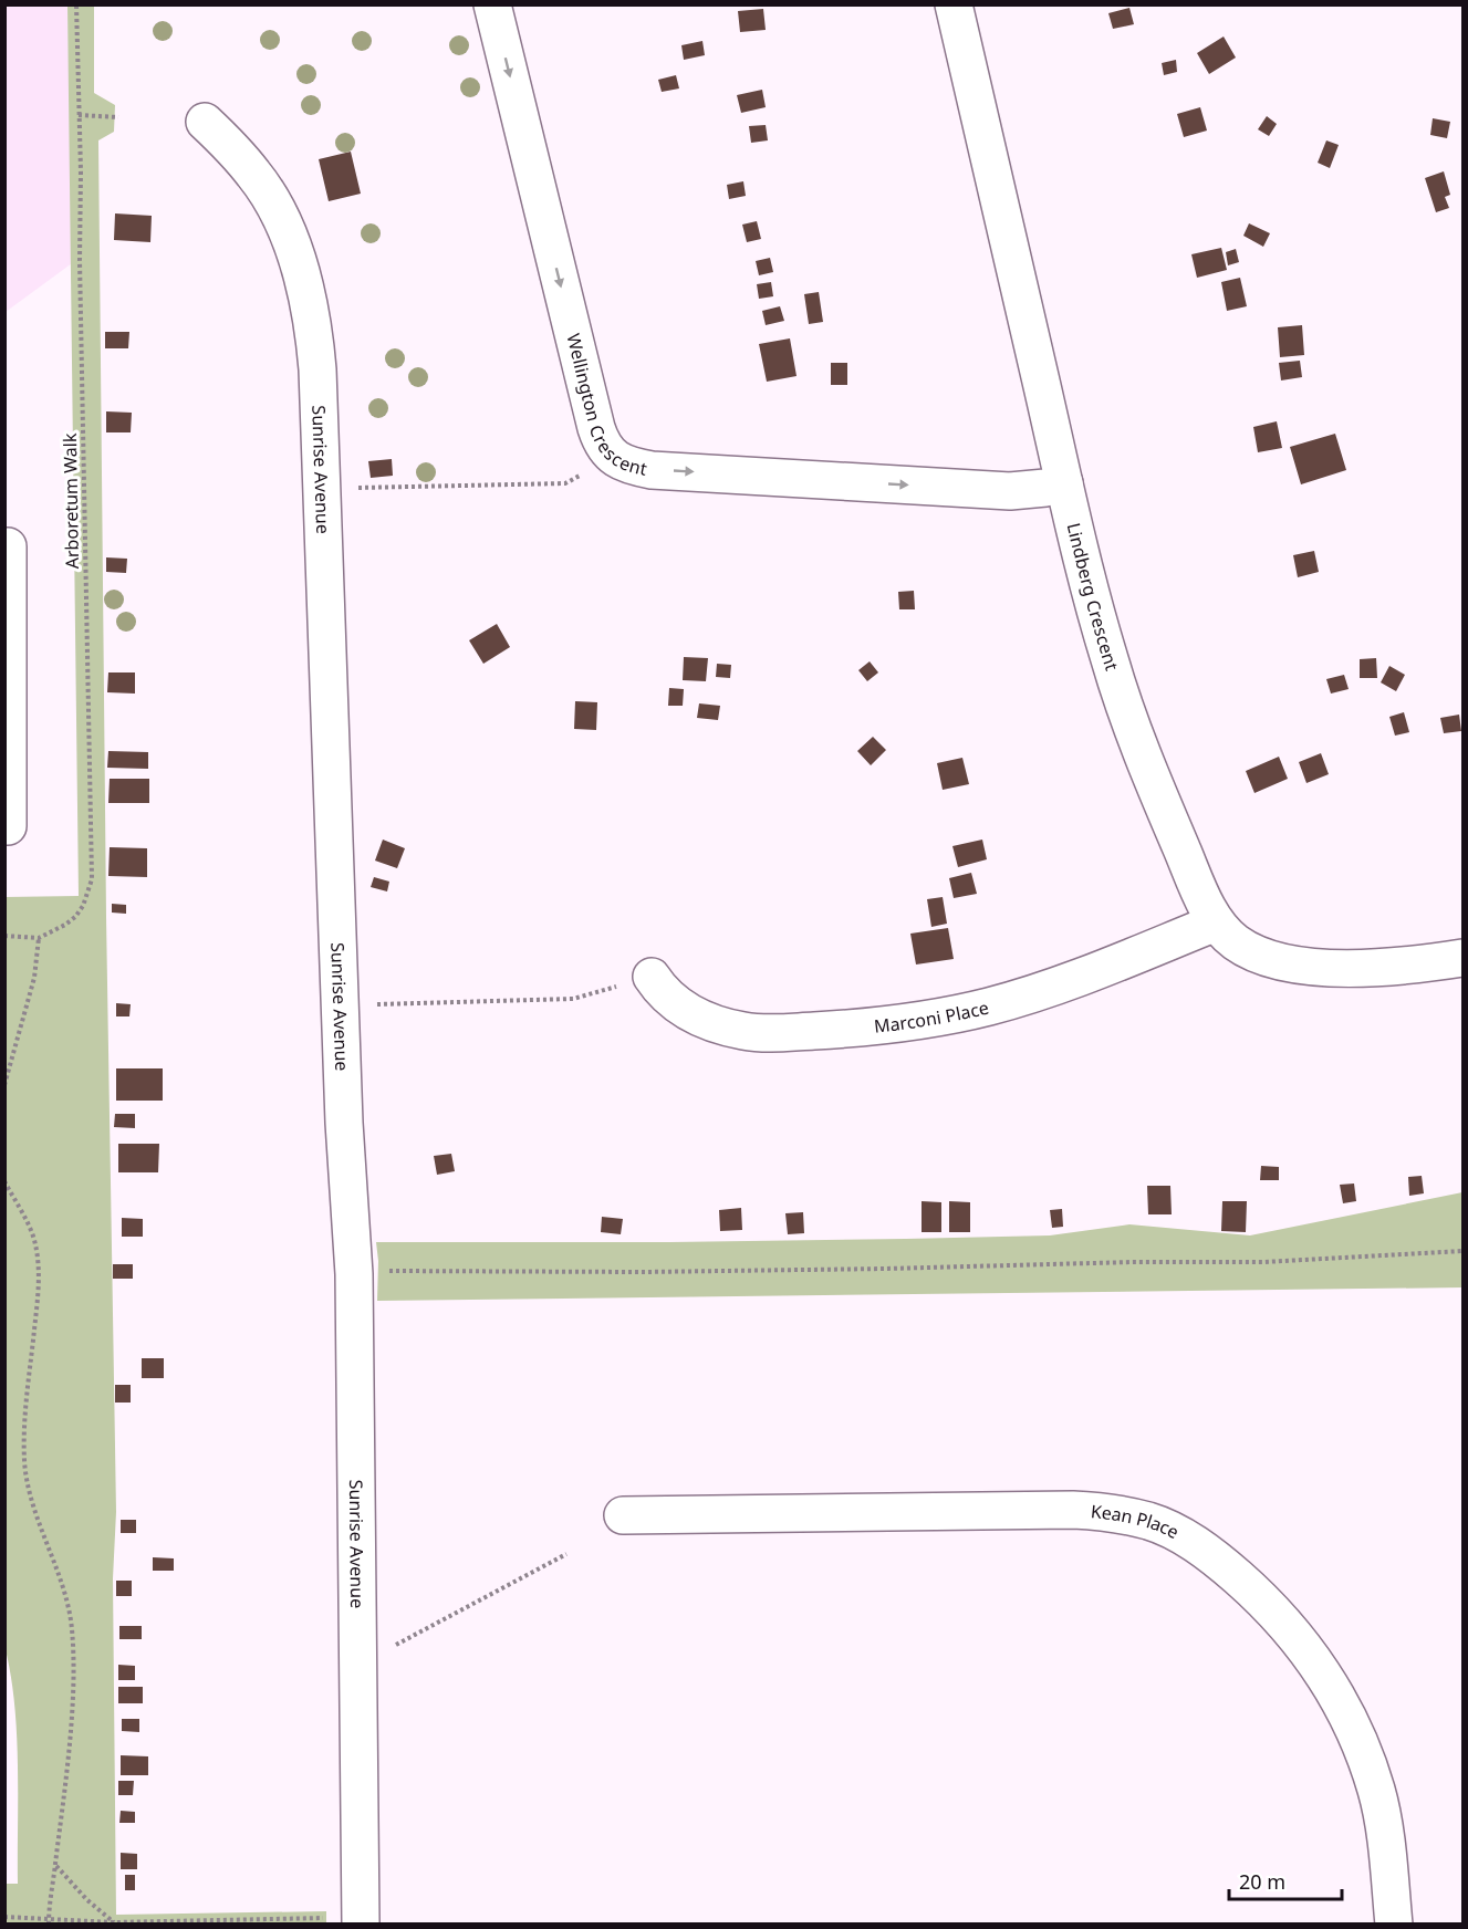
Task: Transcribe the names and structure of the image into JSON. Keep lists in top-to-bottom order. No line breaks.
{"streets":{"street":["Wellington Crescent","Sunrise Avenue","Lindberg Crescent","Marconi Place","Kean Place"],"path":["Arboretum Walk"]},"crossings":[["Wellington Crescent","Lindberg Crescent"],["Lindberg Crescent","Marconi Place"]],"one_way":["Wellington Crescent"],"scale_bar":"20 m"}
